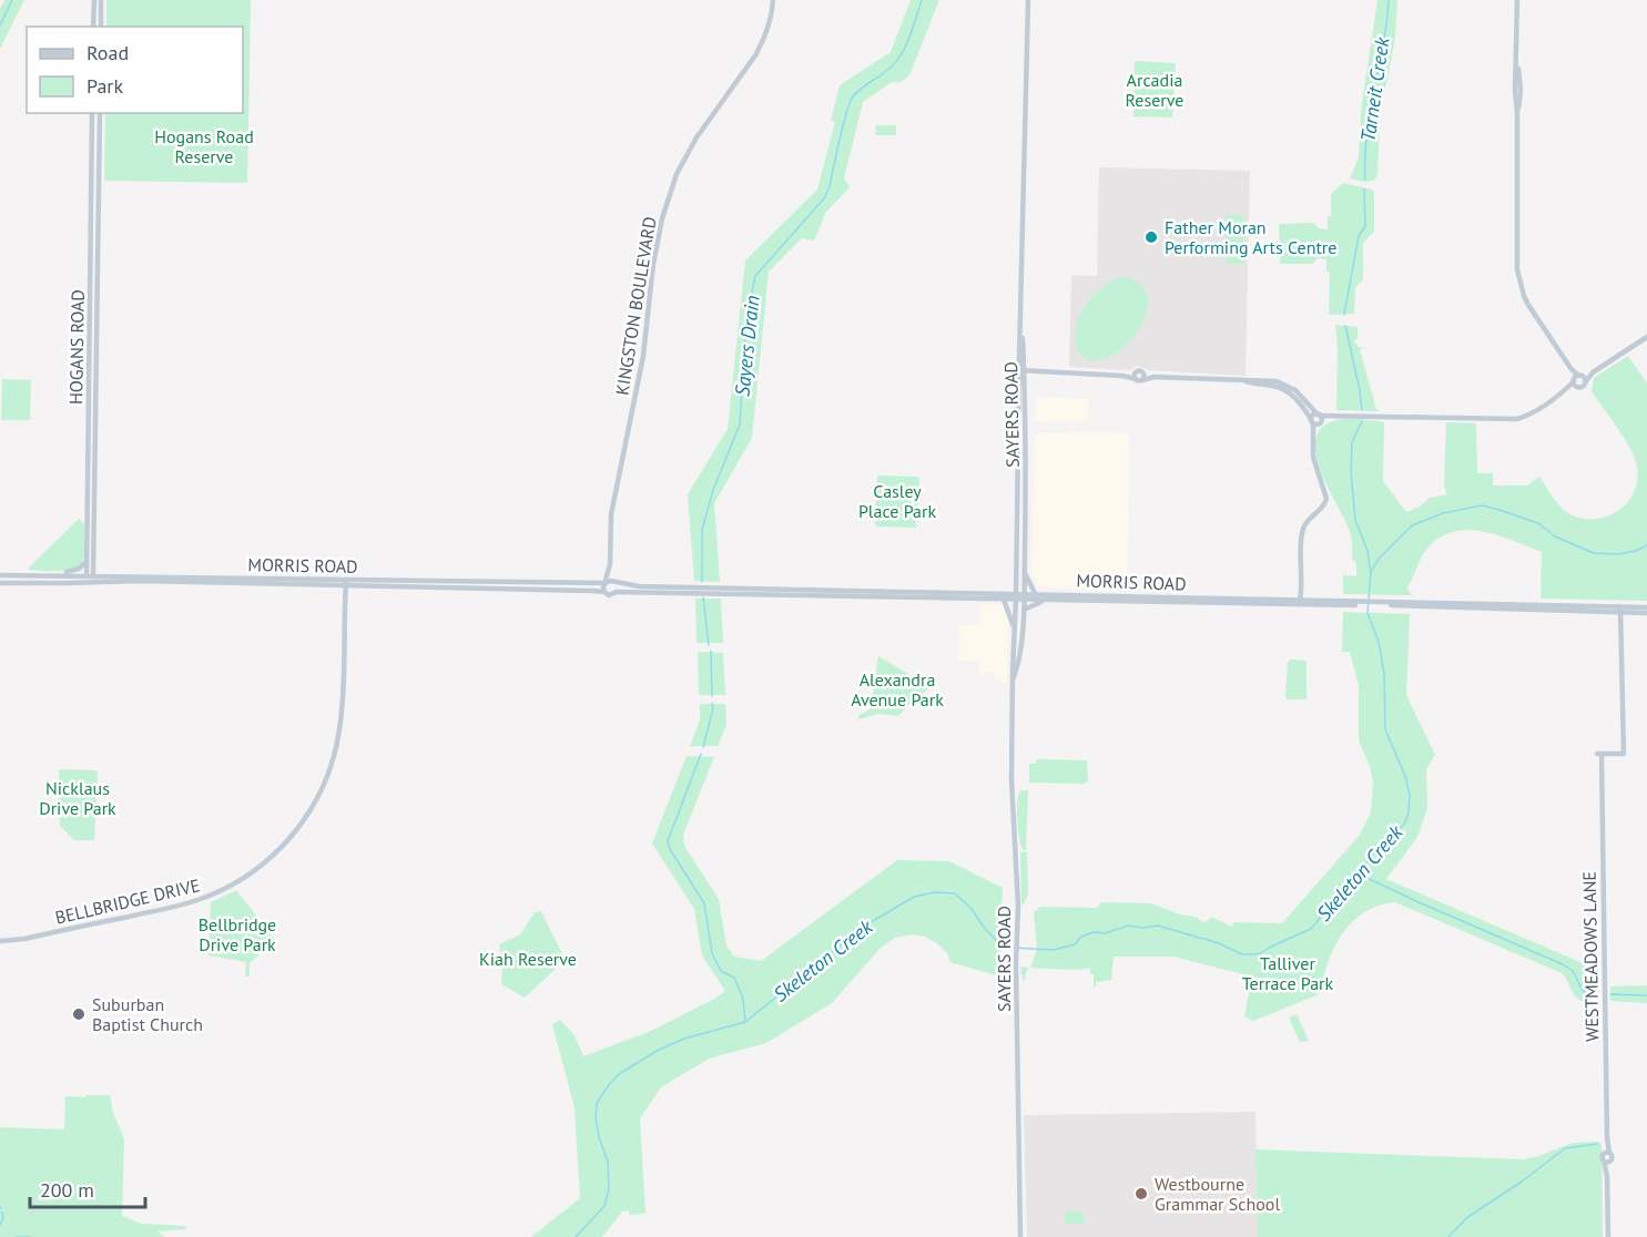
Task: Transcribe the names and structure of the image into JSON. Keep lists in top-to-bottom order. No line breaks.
{"streets":{"street":["KINGSTON BOULEVARD","HOGANS ROAD","SAYERS ROAD","MORRIS ROAD","BELLBRIDGE DRIVE","WESTMEADOWS LANE"]},"crossings":[["KINGSTON BOULEVARD","MORRIS ROAD"],["HOGANS ROAD","MORRIS ROAD"],["SAYERS ROAD","MORRIS ROAD"],["MORRIS ROAD","BELLBRIDGE DRIVE"],["MORRIS ROAD","WESTMEADOWS LANE"]],"water":["Tarneit Creek","Sayers Drain","Skeleton Creek"],"parks":["Arcadia Reserve","Hogans Road Reserve","Casley Place Park","Alexandra Avenue Park","Nicklaus Drive Park","Bellbridge Drive Park","Kiah Reserve","Talliver Terrace Park"],"places":["Father Moran Performing Arts Centre","Suburban Baptist Church","Westbourne Grammar School"],"legend":["Road","Park"],"scale_bar":"200 m"}
